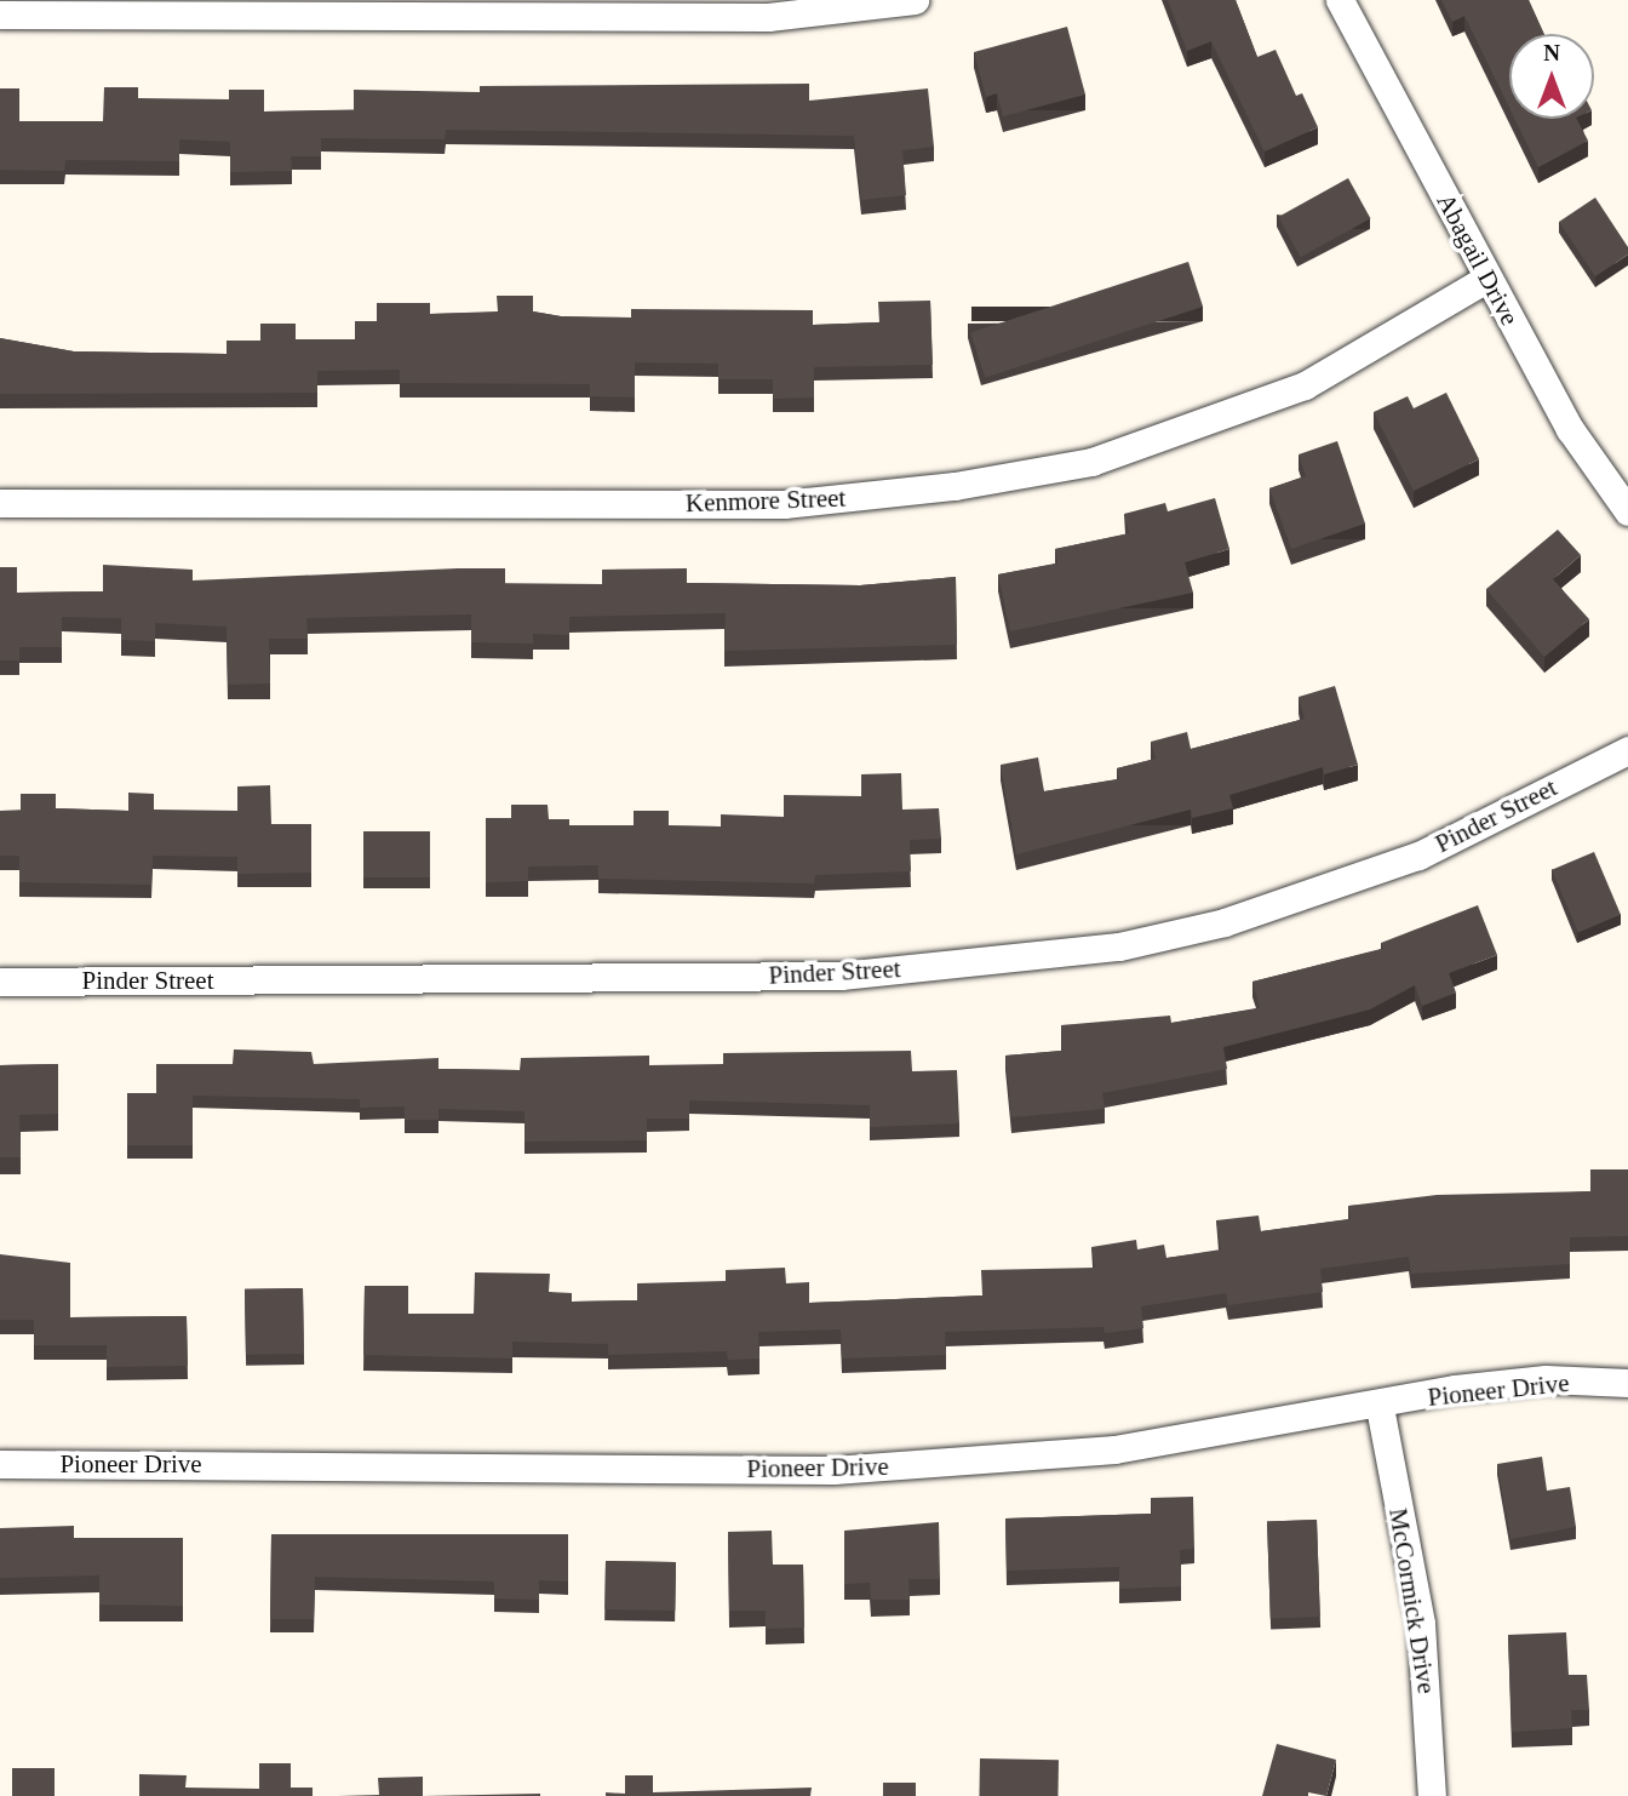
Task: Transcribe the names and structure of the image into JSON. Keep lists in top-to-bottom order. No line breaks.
{"streets":{"street":["Abagail Drive","Kenmore Street","Pinder Street","Pioneer Drive","McCormick Drive"]},"crossings":[["Abagail Drive","Kenmore Street"],["Pioneer Drive","McCormick Drive"]],"north":"top"}
